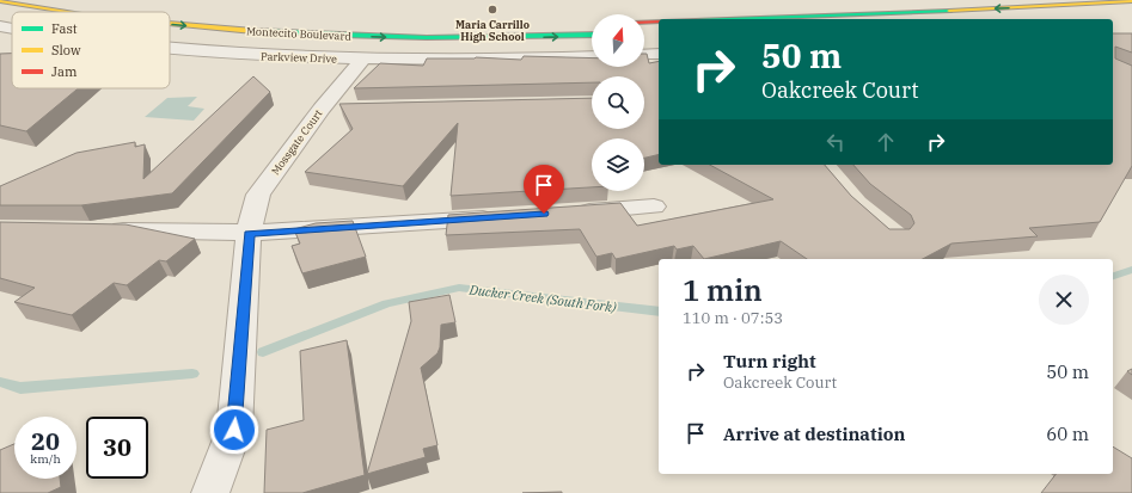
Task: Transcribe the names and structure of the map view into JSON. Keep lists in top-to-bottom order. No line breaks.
{"streets":{"main road":["Montecito Boulevard"],"street":["Parkview Drive","Mossgate Court"]},"crossings":[["Parkview Drive","Mossgate Court"]],"water":["Ducker Creek (South Fork)"],"places":["Maria Carrillo High School"],"legend":["Fast","Slow","Jam"],"north":"top","page":{"turn":["50 m","Oakcreek Court"],"heading":["1 min","110 m · 07:53"],"list":[{"name":"Turn right","note":"Oakcreek Court","value":"50 m"},{"name":"Arrive at destination","value":"60 m"}],"speed":"20 km/h","limit":"30"}}
